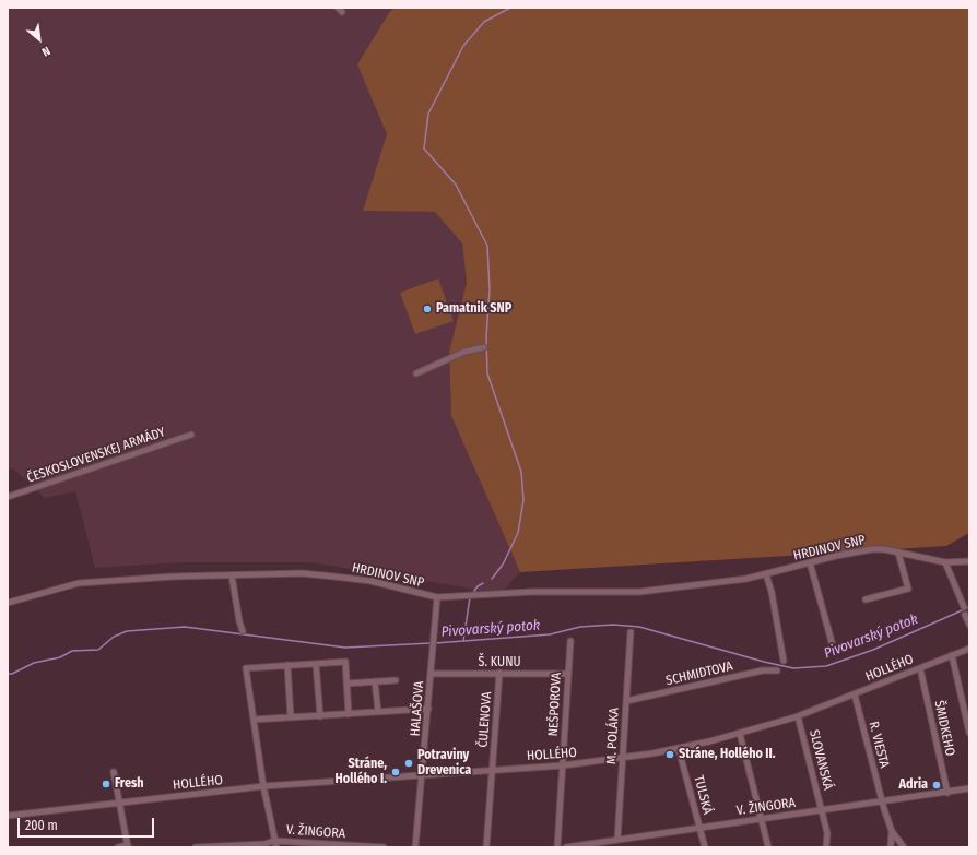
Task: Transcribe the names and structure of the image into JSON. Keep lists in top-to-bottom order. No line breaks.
{"streets":{"street":["ČESKOSLOVENSKEJ ARMÁDY","HRDINOV SNP","Š. KUNU","HOLLÉHO","SCHMIDTOVA","NEŠPOROVA","HALAŠOVA","ČULENOVA","ŠMIDKEHO","M. POLÁKA","R. VIESTA","SLOVANSKÁ","TULSKÁ","V. ŽINGORA"]},"crossings":[["HRDINOV SNP","HALAŠOVA"],["Š. KUNU","NEŠPOROVA"],["Š. KUNU","HALAŠOVA"],["Š. KUNU","ČULENOVA"],["HOLLÉHO","NEŠPOROVA"],["HOLLÉHO","HALAŠOVA"],["HOLLÉHO","ČULENOVA"],["HOLLÉHO","ŠMIDKEHO"],["HOLLÉHO","M. POLÁKA"],["HOLLÉHO","R. VIESTA"],["HOLLÉHO","SLOVANSKÁ"],["HOLLÉHO","TULSKÁ"],["SCHMIDTOVA","M. POLÁKA"],["ŠMIDKEHO","V. ŽINGORA"],["M. POLÁKA","V. ŽINGORA"],["R. VIESTA","V. ŽINGORA"],["SLOVANSKÁ","V. ŽINGORA"],["TULSKÁ","V. ŽINGORA"]],"water":["Pivovarský potok"],"places":["Pamatnik SNP","Stráne, Hollého II.","Potraviny Drevenica","Stráne, Hollého I.","Fresh","Adria"],"scale_bar":"200 m","north":"bottom right"}
